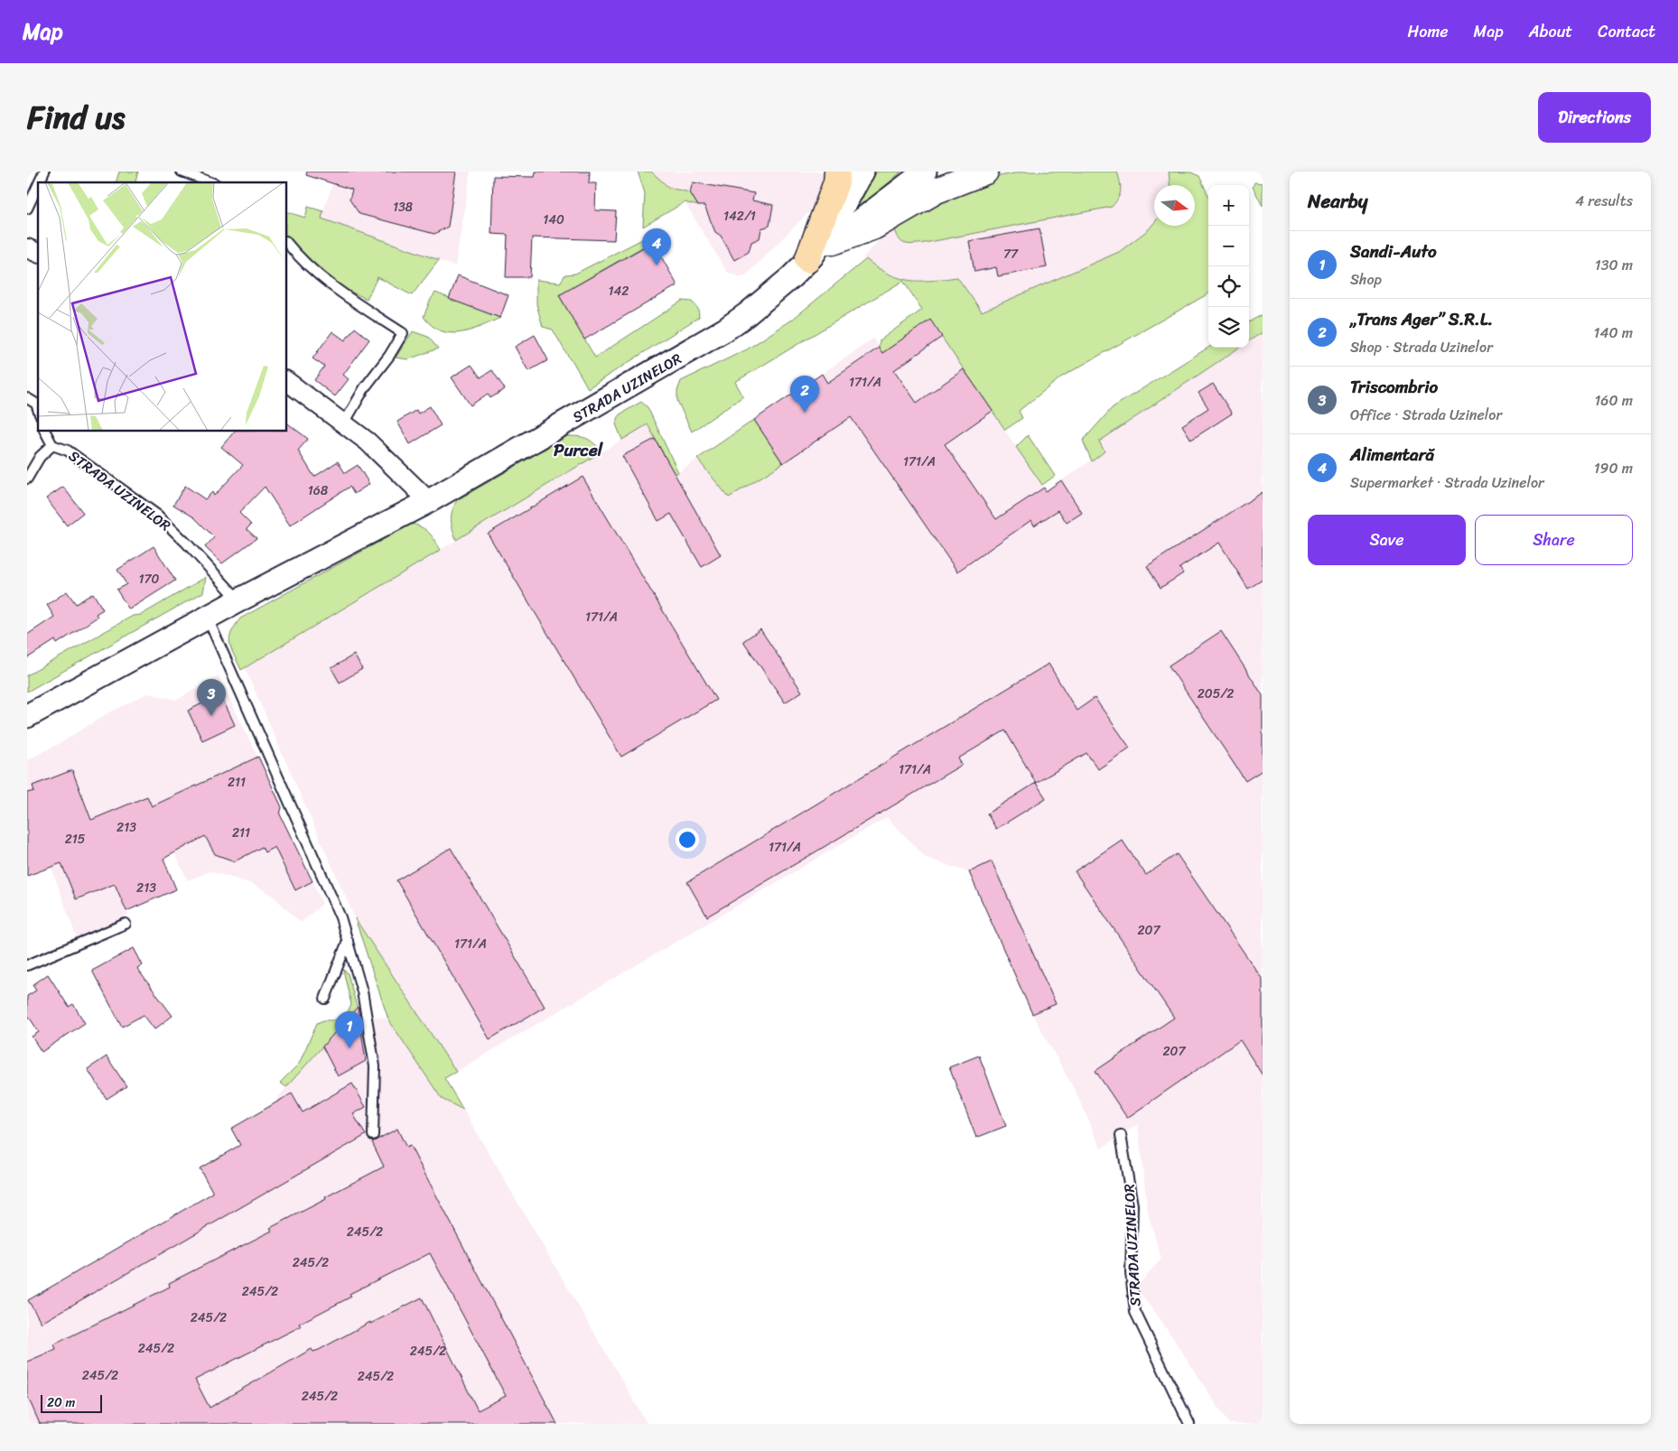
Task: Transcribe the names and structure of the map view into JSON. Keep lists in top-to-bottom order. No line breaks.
{"streets":{"street":["STRADA UZINELOR"]},"districts":["Purcel"],"house_numbers":["138","142/1","140","77","142","171/A","171/A","168","170","171/A","205/2","171/A","211","213","211","215","171/A","213","207","171/A","207","245/2","245/2","245/2","245/2","245/2","245/2","245/2","245/2","245/2"],"scale_bar":"20 m","north":"right","page":{"header":"Map","nav":["Home","Map","About","Contact"],"title":"Find us","buttons":["Directions",["Save","Share"]],"heading":["Nearby","4 results"],"map_buttons":["+","−"],"pins":["4","2","3","1"],"list":[{"mark":"1","name":"Sandi-Auto","note":"Shop","value":"130 m"},{"mark":"2","name":"„Trans Ager” S.R.L.","note":"Shop · Strada Uzinelor","value":"140 m"},{"mark":"3","name":"Triscombrio","note":"Office · Strada Uzinelor","value":"160 m"},{"mark":"4","name":"Alimentară","note":"Supermarket · Strada Uzinelor","value":"190 m"}],"scale":"20 m"}}
